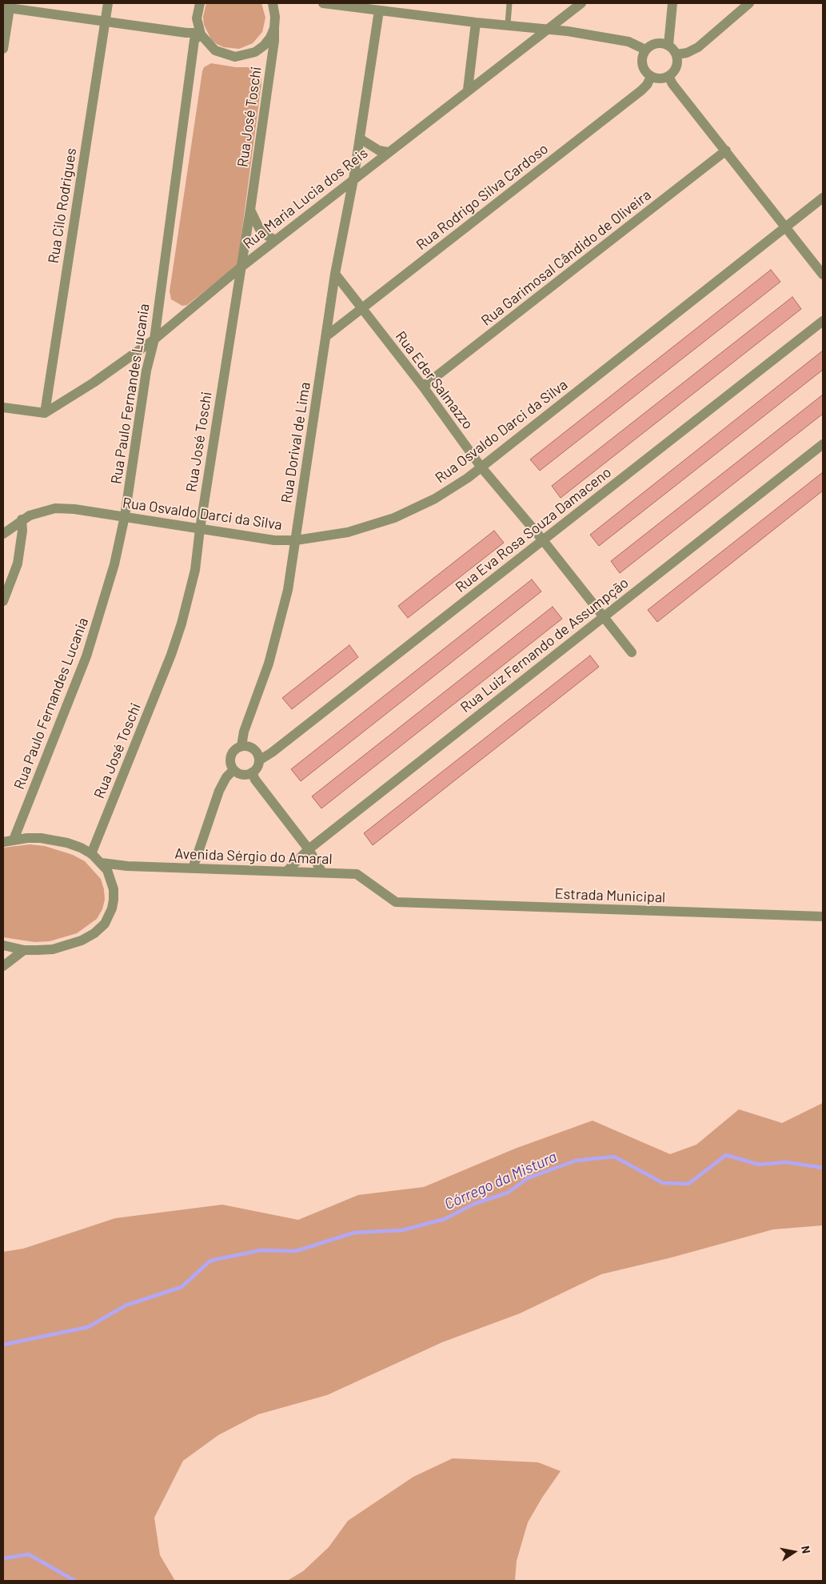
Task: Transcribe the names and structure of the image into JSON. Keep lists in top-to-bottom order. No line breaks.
{"streets":{"street":["Rua José Toschi","Rua Rodrigo Silva Cardoso","Rua Maria Lucia dos Reis","Rua Cilo Rodrigues","Rua Garimosal Cândido de Oliveira","Rua Eder Salmazzo","Rua Paulo Fernandes Lucania","Rua Osvaldo Darci da Silva","Rua Dorival de Lima","Rua Eva Rosa Souza Damaceno","Rua Luiz Fernando de Assumpção","Avenida Sérgio do Amaral","Estrada Municipal"]},"crossings":[["Rua José Toschi","Rua Maria Lucia dos Reis"],["Rua José Toschi","Rua Osvaldo Darci da Silva"],["Rua Rodrigo Silva Cardoso","Rua Eder Salmazzo"],["Rua Rodrigo Silva Cardoso","Rua Dorival de Lima"],["Rua Maria Lucia dos Reis","Rua Cilo Rodrigues"],["Rua Maria Lucia dos Reis","Rua Paulo Fernandes Lucania"],["Rua Maria Lucia dos Reis","Rua Dorival de Lima"],["Rua Garimosal Cândido de Oliveira","Rua Eder Salmazzo"],["Rua Eder Salmazzo","Rua Osvaldo Darci da Silva"],["Rua Eder Salmazzo","Rua Dorival de Lima"],["Rua Eder Salmazzo","Rua Eva Rosa Souza Damaceno"],["Rua Eder Salmazzo","Rua Luiz Fernando de Assumpção"],["Rua Paulo Fernandes Lucania","Rua Osvaldo Darci da Silva"],["Rua Osvaldo Darci da Silva","Rua Dorival de Lima"],["Rua Dorival de Lima","Rua Eva Rosa Souza Damaceno"],["Rua Luiz Fernando de Assumpção","Avenida Sérgio do Amaral"],["Avenida Sérgio do Amaral","Estrada Municipal"]],"water":["Córrego da Mistura"],"north":"right"}
